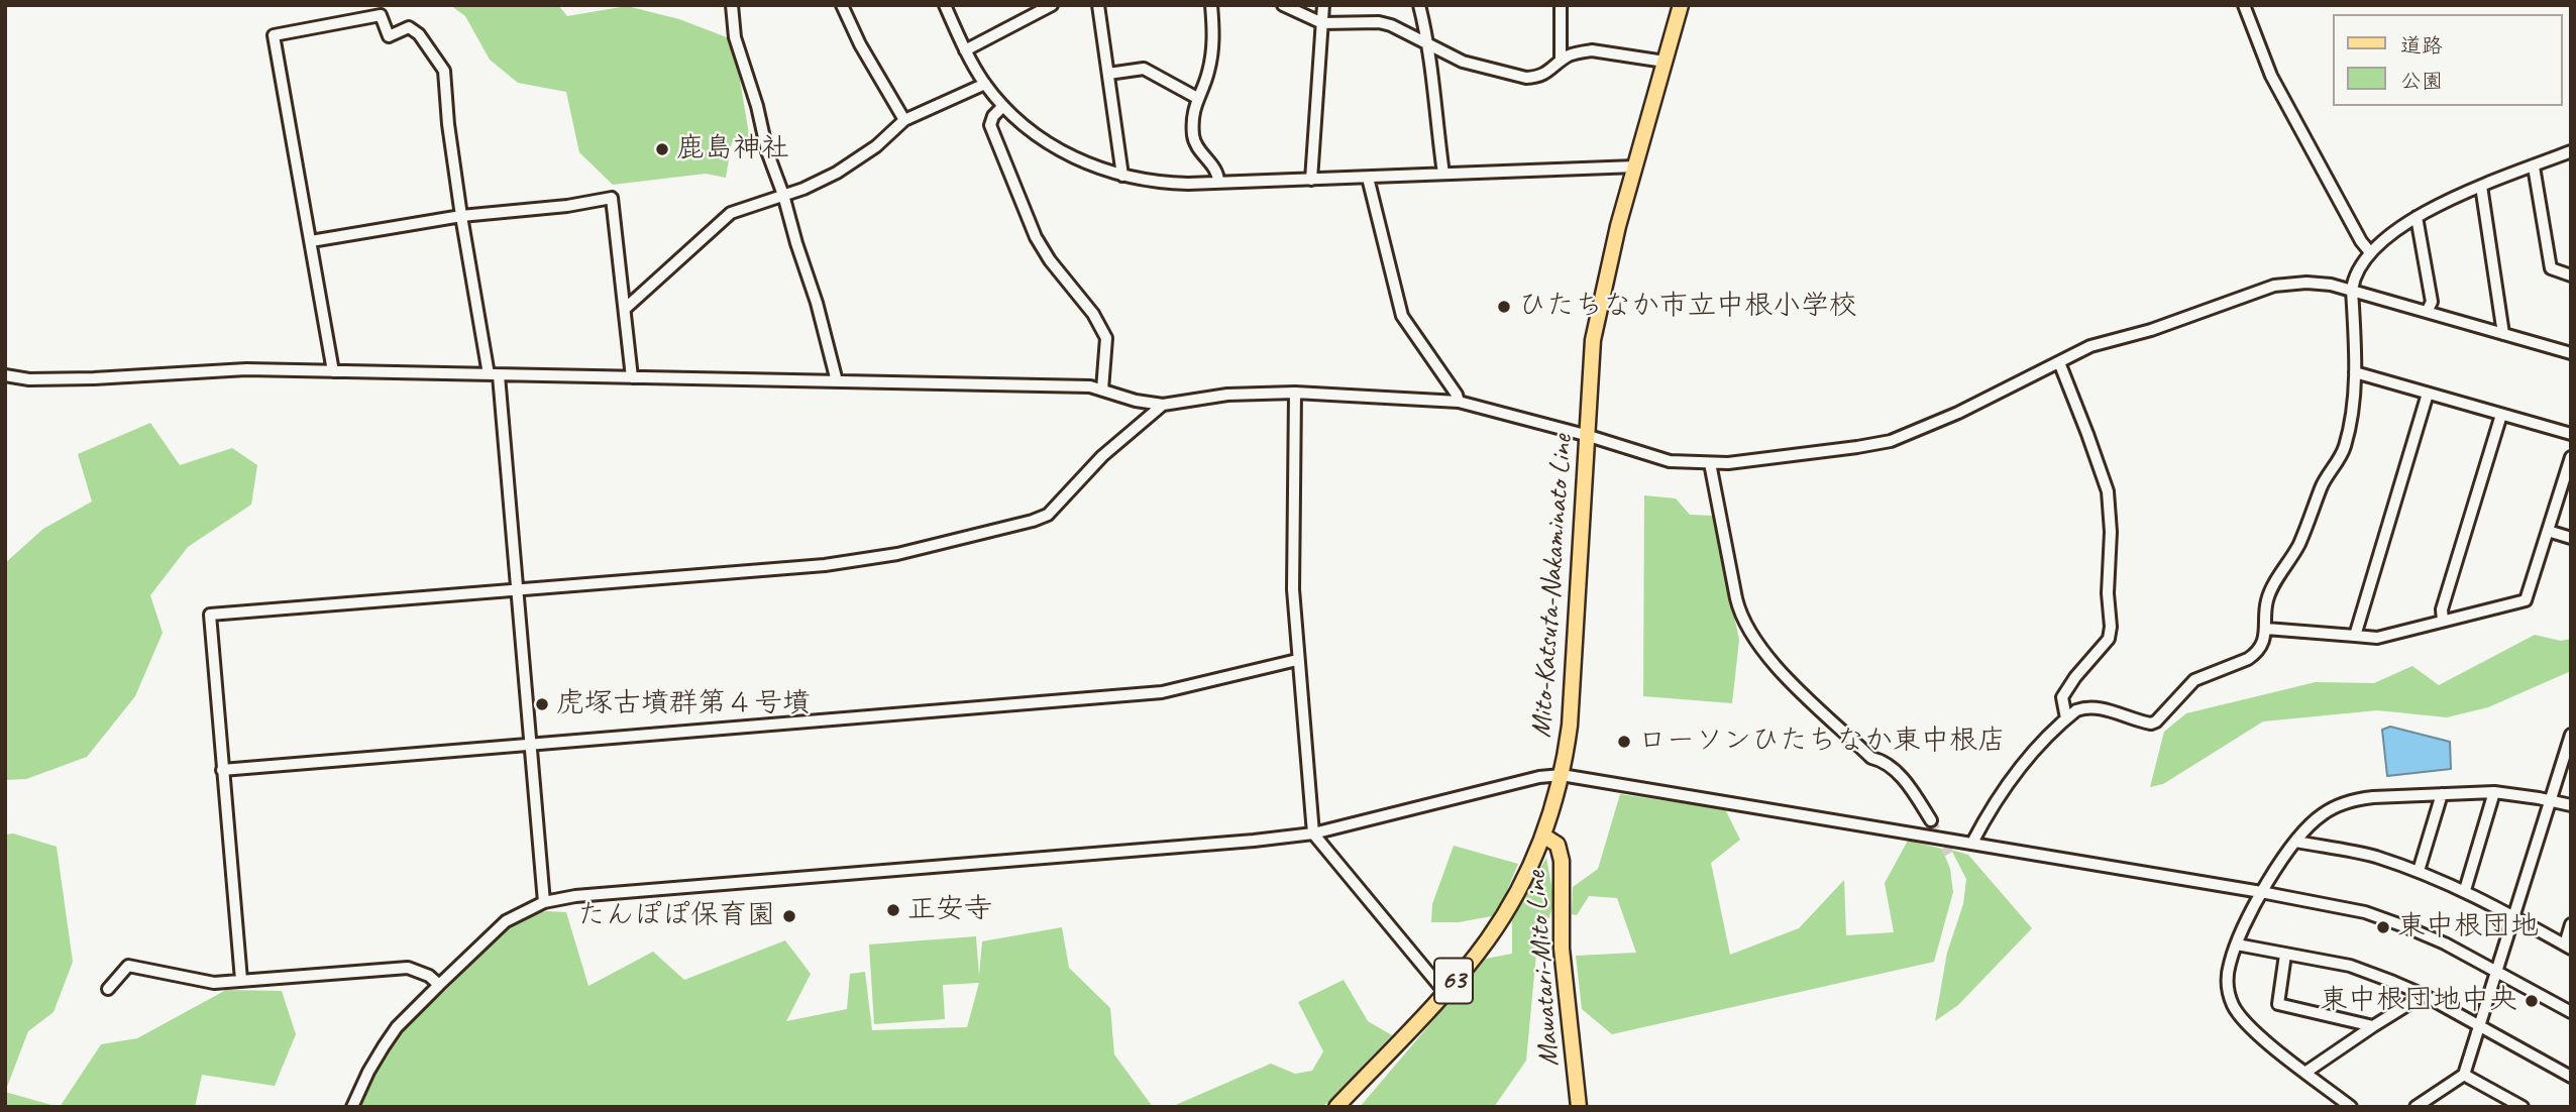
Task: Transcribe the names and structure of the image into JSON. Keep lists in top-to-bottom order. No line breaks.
{"streets":{"main road":["Mito-Katsuta-Nakaminato Line","Mawatari-Mito Line","63"]},"crossings":[["Mito-Katsuta-Nakaminato Line","Mawatari-Mito Line"]],"places":["鹿島神社","ひたちなか市立中根小学校","虎塚古墳群第４号墳","ローソンひたちなか東中根店","正安寺","たんぽぽ保育園","東中根団地","東中根団地中央"],"legend":["道路","公園"]}
